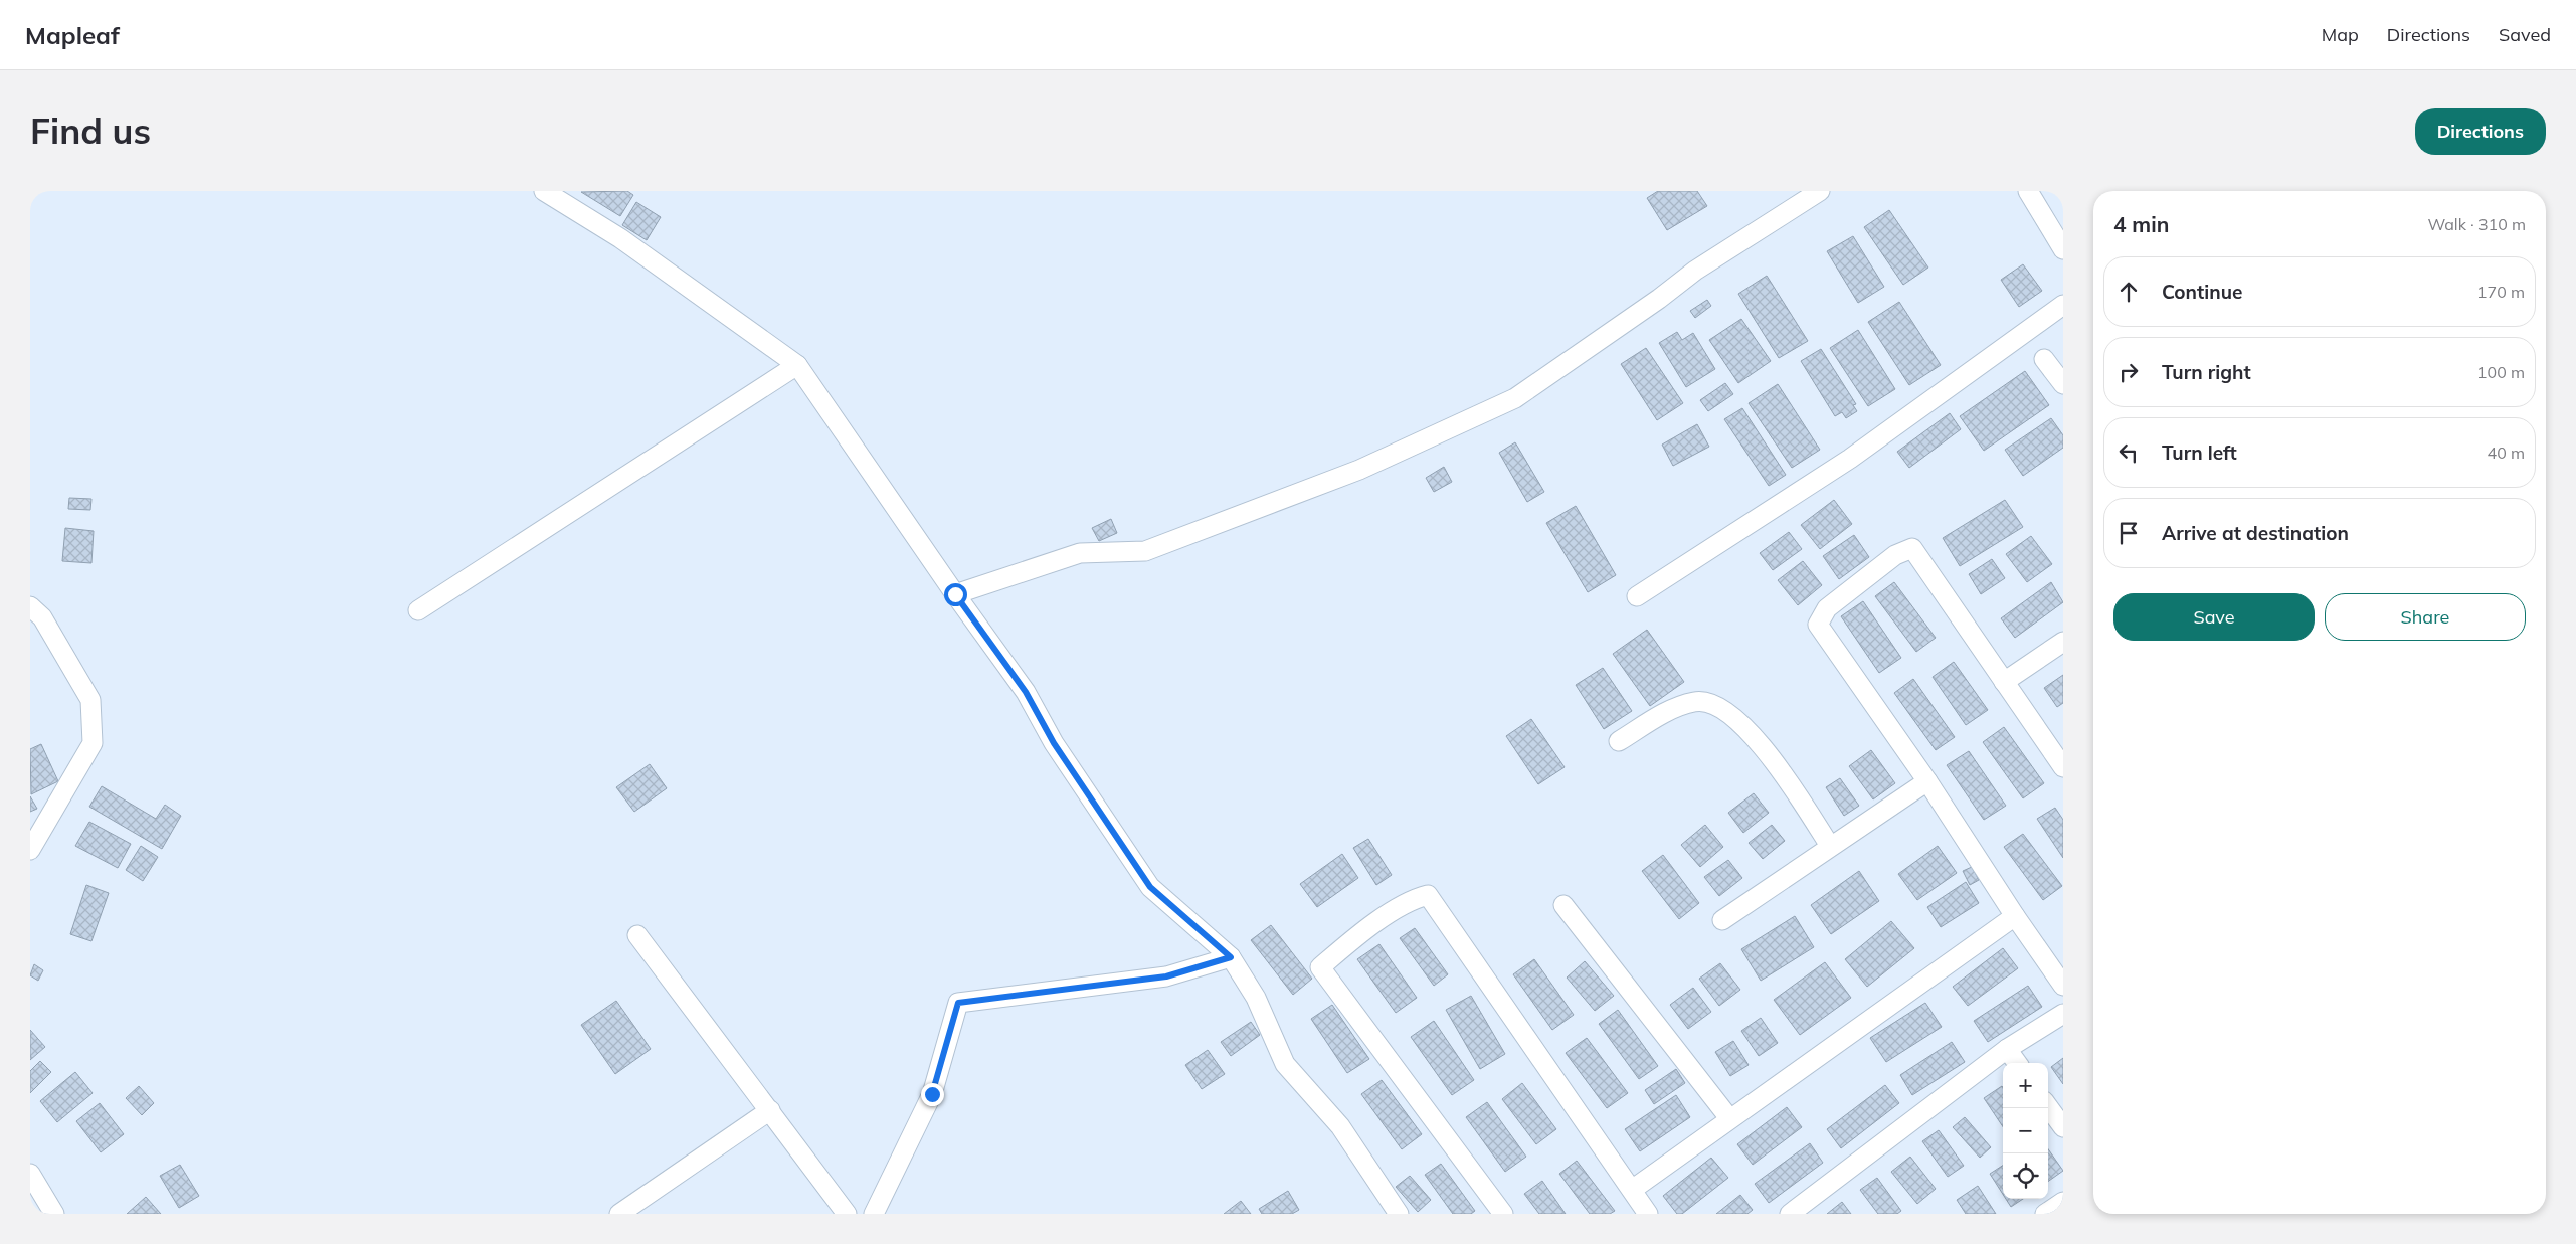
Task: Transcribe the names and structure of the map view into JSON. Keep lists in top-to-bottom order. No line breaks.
{"page":{"header":"Mapleaf","nav":["Map","Directions","Saved"],"buttons":["Directions",["Save","Share"]],"title":"Find us","heading":["4 min","Walk · 310 m"],"list":[["Continue","170 m"],["Turn right","100 m"],["Turn left","40 m"],"Arrive at destination"],"map_buttons":["+","−"]}}
